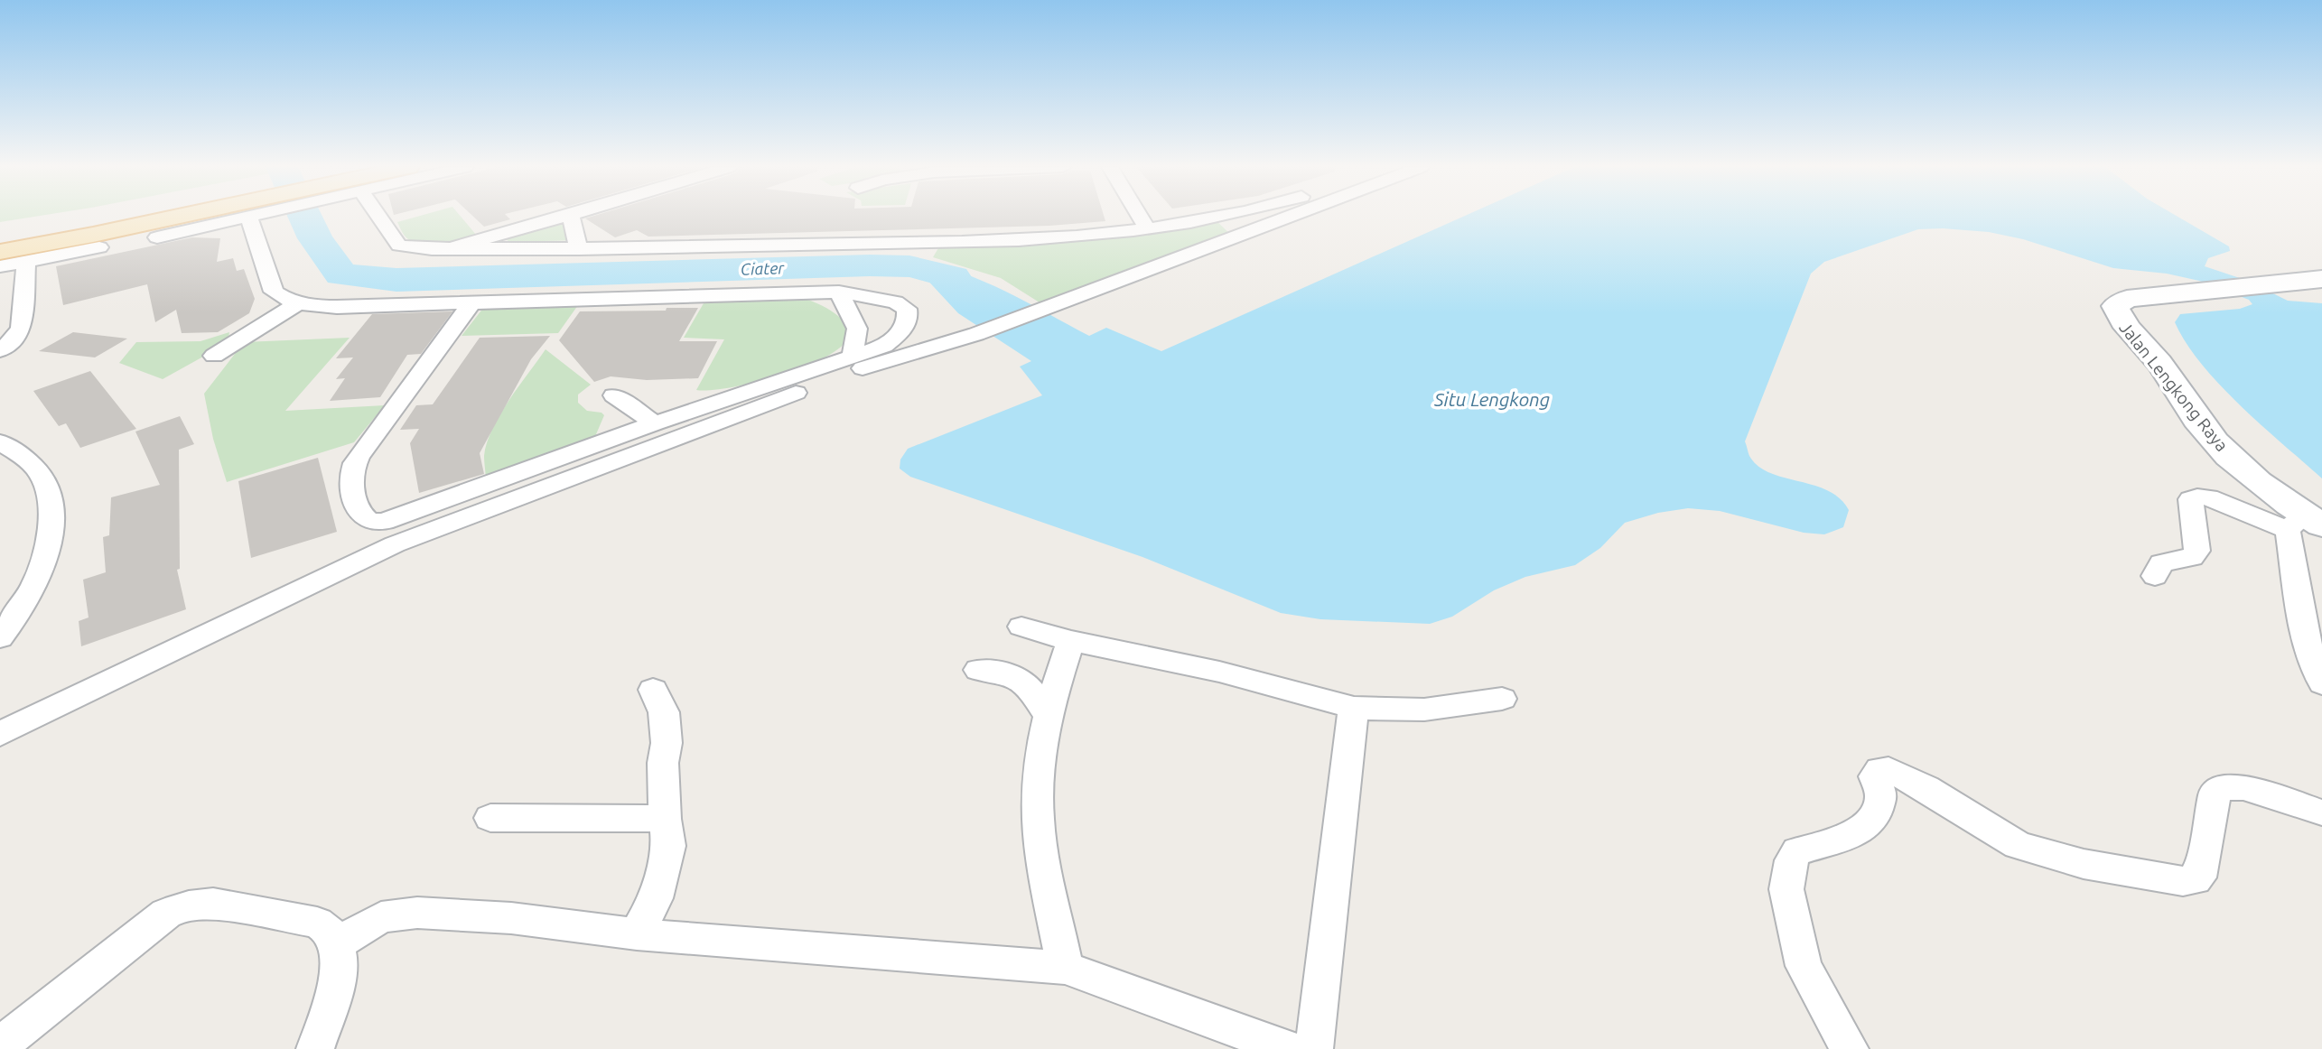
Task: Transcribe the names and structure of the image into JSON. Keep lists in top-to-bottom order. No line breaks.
{"streets":{"street":["Jalan Lengkong Raya"]},"water":["Ciater","Situ Lengkong"]}
